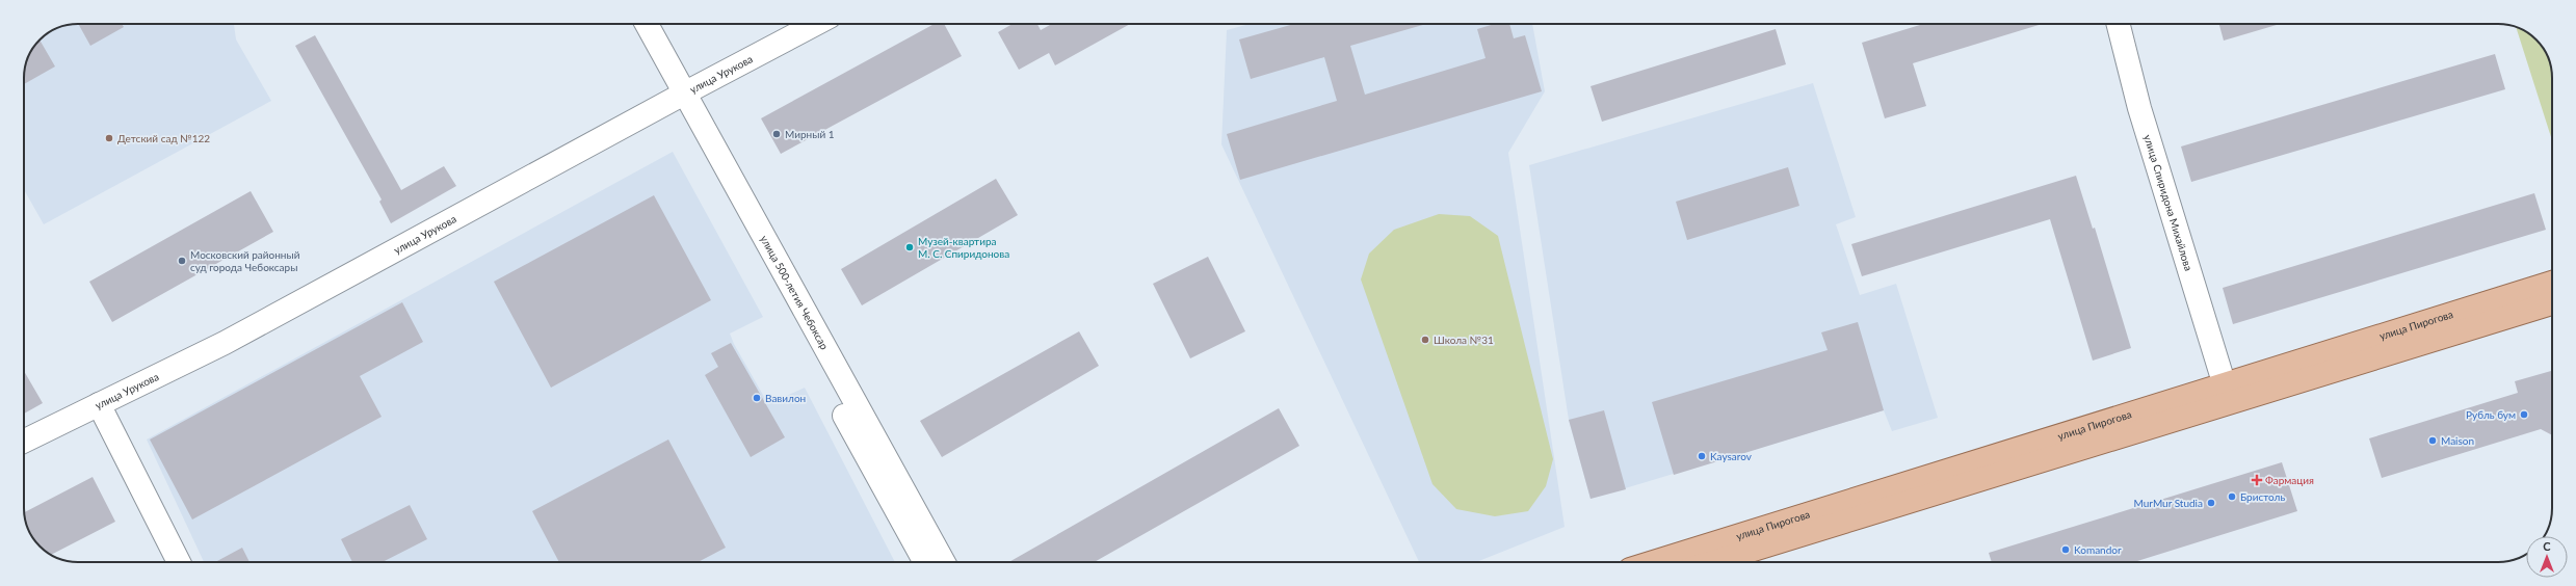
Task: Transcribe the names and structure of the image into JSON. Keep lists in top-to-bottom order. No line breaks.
{"streets":{"main road":["улица Пирогова"],"street":["улица Урукова","улица Спиридона Михайлова","улица 500-летия Чебоксар"]},"crossings":[["улица Урукова","улица 500-летия Чебоксар"],["улица Спиридона Михайлова","улица Пирогова"]],"places":{"other":["Мирный 1","Детский сад №122","Музей-квартира М. С. Спиридонова","Московский районный суд города Чебоксары","Школа №31","Вавилон","Рубль бум","Maison","Kaysarov","Бристоль","MurMur Studia","Komandor"],"health":["Фармация"]},"north":"top"}
